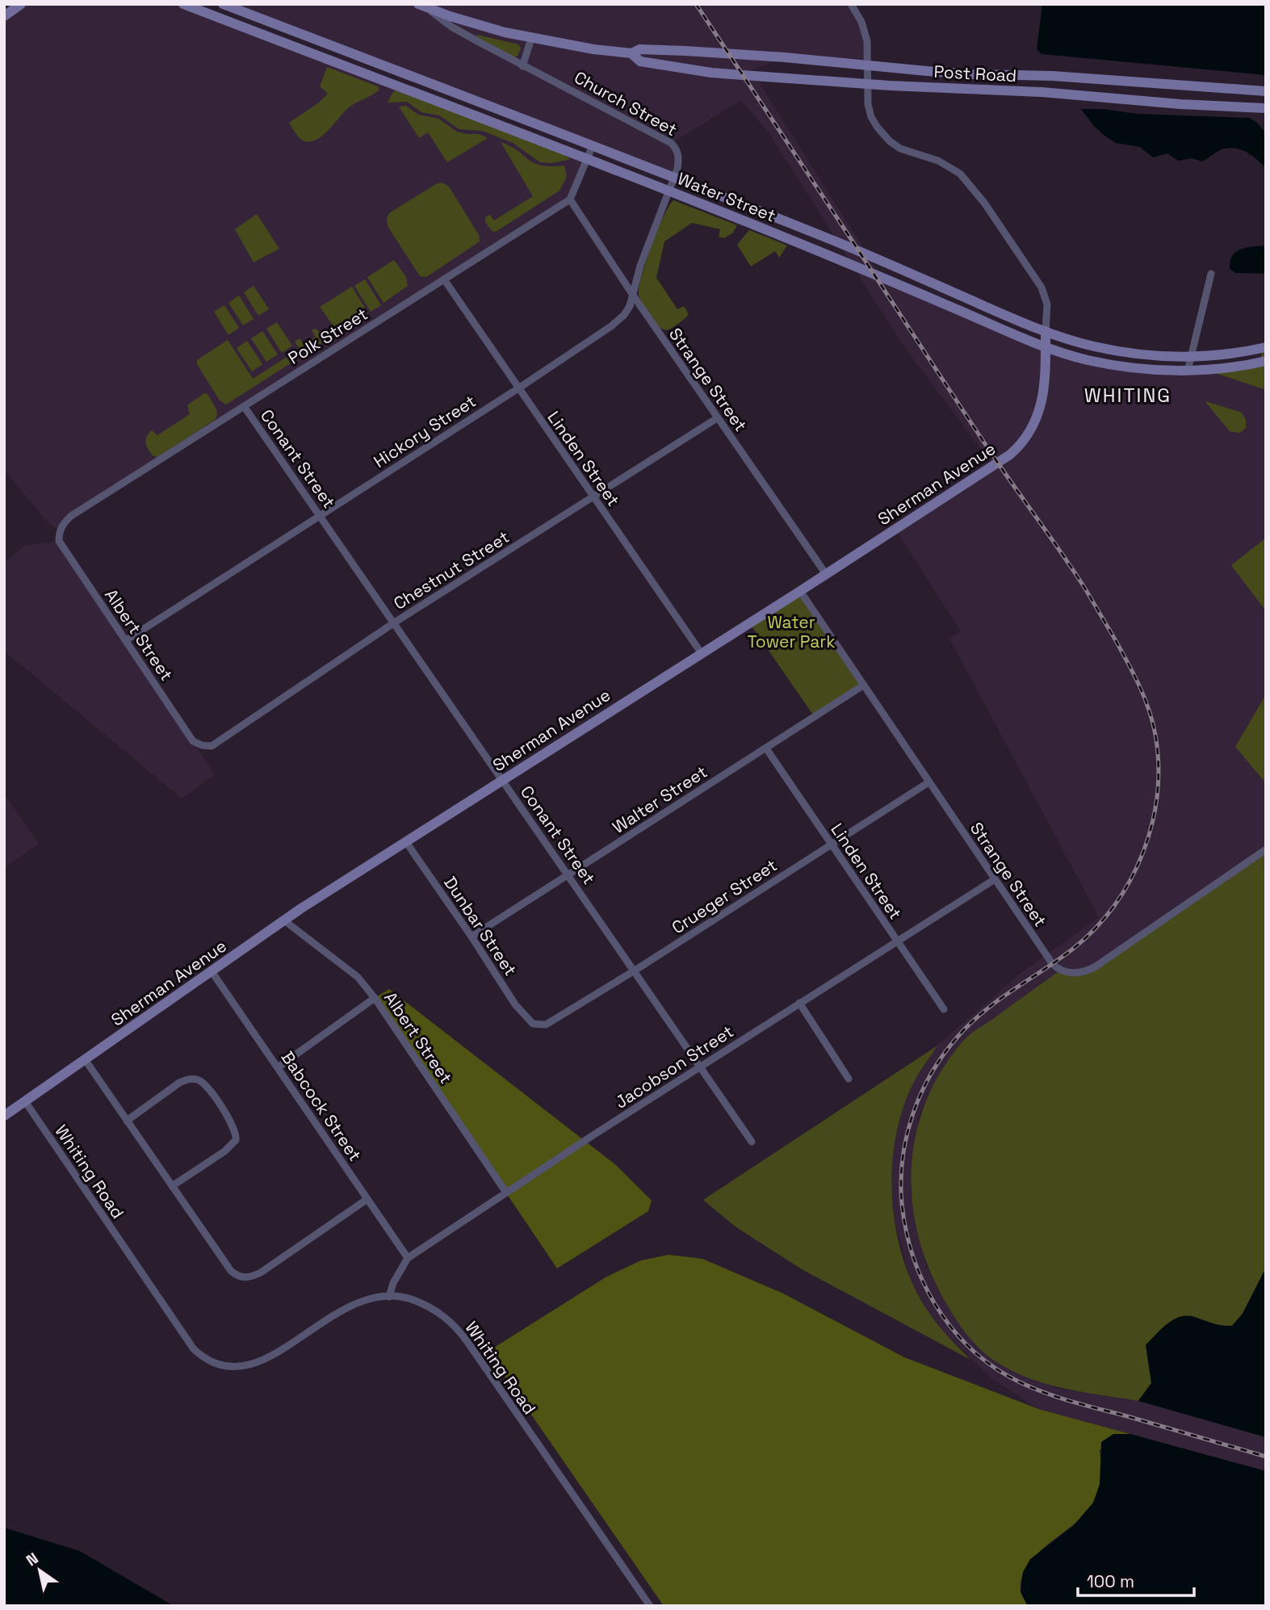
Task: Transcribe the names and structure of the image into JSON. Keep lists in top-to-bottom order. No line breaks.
{"streets":{"main road":["Post Road","Water Street","Sherman Avenue"],"street":["Church Street","Polk Street","Strange Street","Hickory Street","Conant Street","Linden Street","Chestnut Street","Albert Street","Walter Street","Crueger Street","Dunbar Street","Jacobson Street","Babcock Street","Whiting Road"]},"crossings":[["Church Street","Water Street"],["Church Street","Hickory Street"],["Water Street","Hickory Street"],["Water Street","Sherman Avenue"],["Polk Street","Strange Street"],["Polk Street","Conant Street"],["Polk Street","Linden Street"],["Polk Street","Albert Street"],["Strange Street","Hickory Street"],["Strange Street","Sherman Avenue"],["Strange Street","Chestnut Street"],["Strange Street","Walter Street"],["Strange Street","Crueger Street"],["Strange Street","Jacobson Street"],["Hickory Street","Conant Street"],["Hickory Street","Linden Street"],["Hickory Street","Albert Street"],["Conant Street","Sherman Avenue"],["Conant Street","Chestnut Street"],["Conant Street","Walter Street"],["Conant Street","Crueger Street"],["Conant Street","Jacobson Street"],["Linden Street","Sherman Avenue"],["Linden Street","Chestnut Street"],["Linden Street","Walter Street"],["Linden Street","Crueger Street"],["Linden Street","Jacobson Street"],["Sherman Avenue","Albert Street"],["Sherman Avenue","Dunbar Street"],["Sherman Avenue","Babcock Street"],["Sherman Avenue","Whiting Road"],["Chestnut Street","Albert Street"],["Albert Street","Jacobson Street"],["Walter Street","Dunbar Street"],["Crueger Street","Dunbar Street"],["Jacobson Street","Babcock Street"],["Jacobson Street","Whiting Road"]],"districts":["WHITING"],"parks":["Water Tower Park"],"scale_bar":"100 m","north":"top left"}
